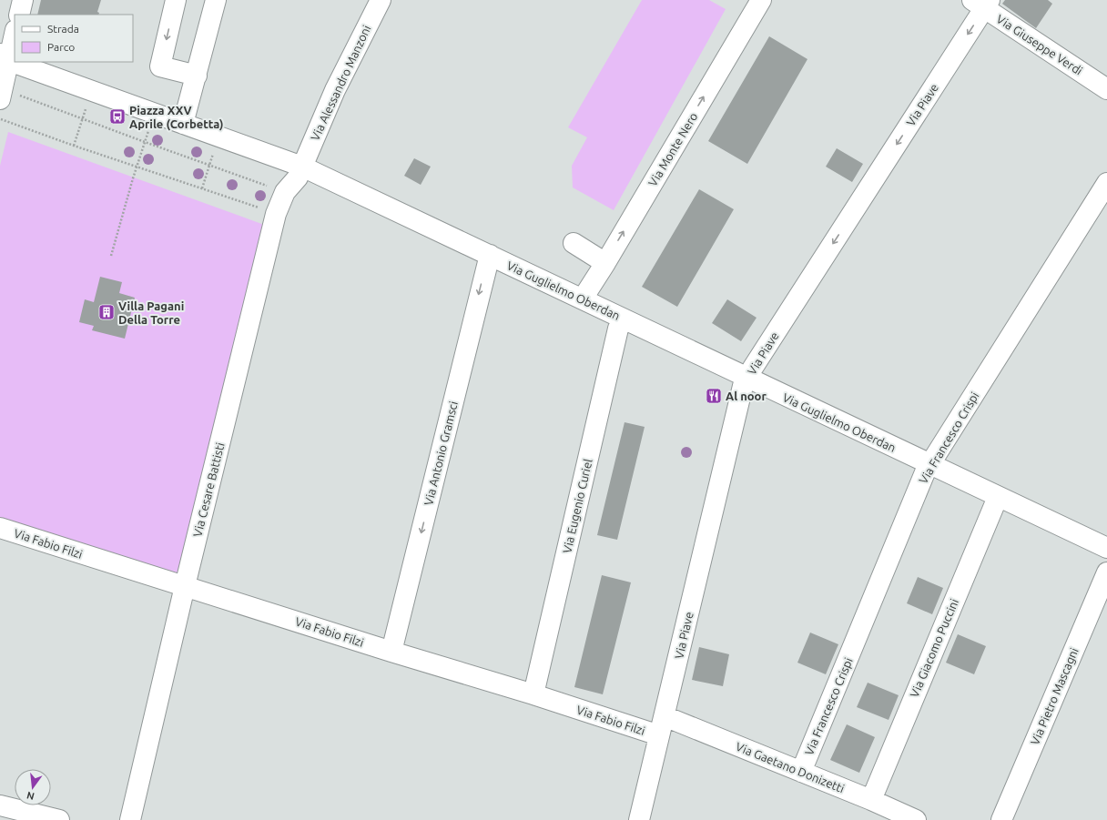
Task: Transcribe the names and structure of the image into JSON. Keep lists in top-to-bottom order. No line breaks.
{"streets":{"street":["Via Giuseppe Verdi","Via Alessandro Manzoni","Via Piave","Via Monte Nero","Via Guglielmo Oberdan","Via Francesco Crispi","Via Antonio Gramsci","Via Cesare Battisti","Via Eugenio Curiel","Via Fabio Filzi","Via Giacomo Puccini","Via Pietro Mascagni","Via Gaetano Donizetti"]},"crossings":[["Via Giuseppe Verdi","Via Piave"],["Via Alessandro Manzoni","Via Guglielmo Oberdan"],["Via Alessandro Manzoni","Via Cesare Battisti"],["Via Piave","Via Guglielmo Oberdan"],["Via Piave","Via Fabio Filzi"],["Via Piave","Via Gaetano Donizetti"],["Via Monte Nero","Via Guglielmo Oberdan"],["Via Guglielmo Oberdan","Via Francesco Crispi"],["Via Guglielmo Oberdan","Via Antonio Gramsci"],["Via Guglielmo Oberdan","Via Cesare Battisti"],["Via Guglielmo Oberdan","Via Eugenio Curiel"],["Via Guglielmo Oberdan","Via Giacomo Puccini"],["Via Francesco Crispi","Via Gaetano Donizetti"],["Via Antonio Gramsci","Via Fabio Filzi"],["Via Cesare Battisti","Via Fabio Filzi"],["Via Eugenio Curiel","Via Fabio Filzi"],["Via Giacomo Puccini","Via Gaetano Donizetti"]],"one_way":["Via Piave","Via Monte Nero","Via Antonio Gramsci"],"places":{"bus stop":["Piazza XXV Aprile (Corbetta)"],"building":["Villa Pagani Della Torre"],"restaurant":["Al noor"]},"legend":["Strada","Parco"],"north":"bottom"}
